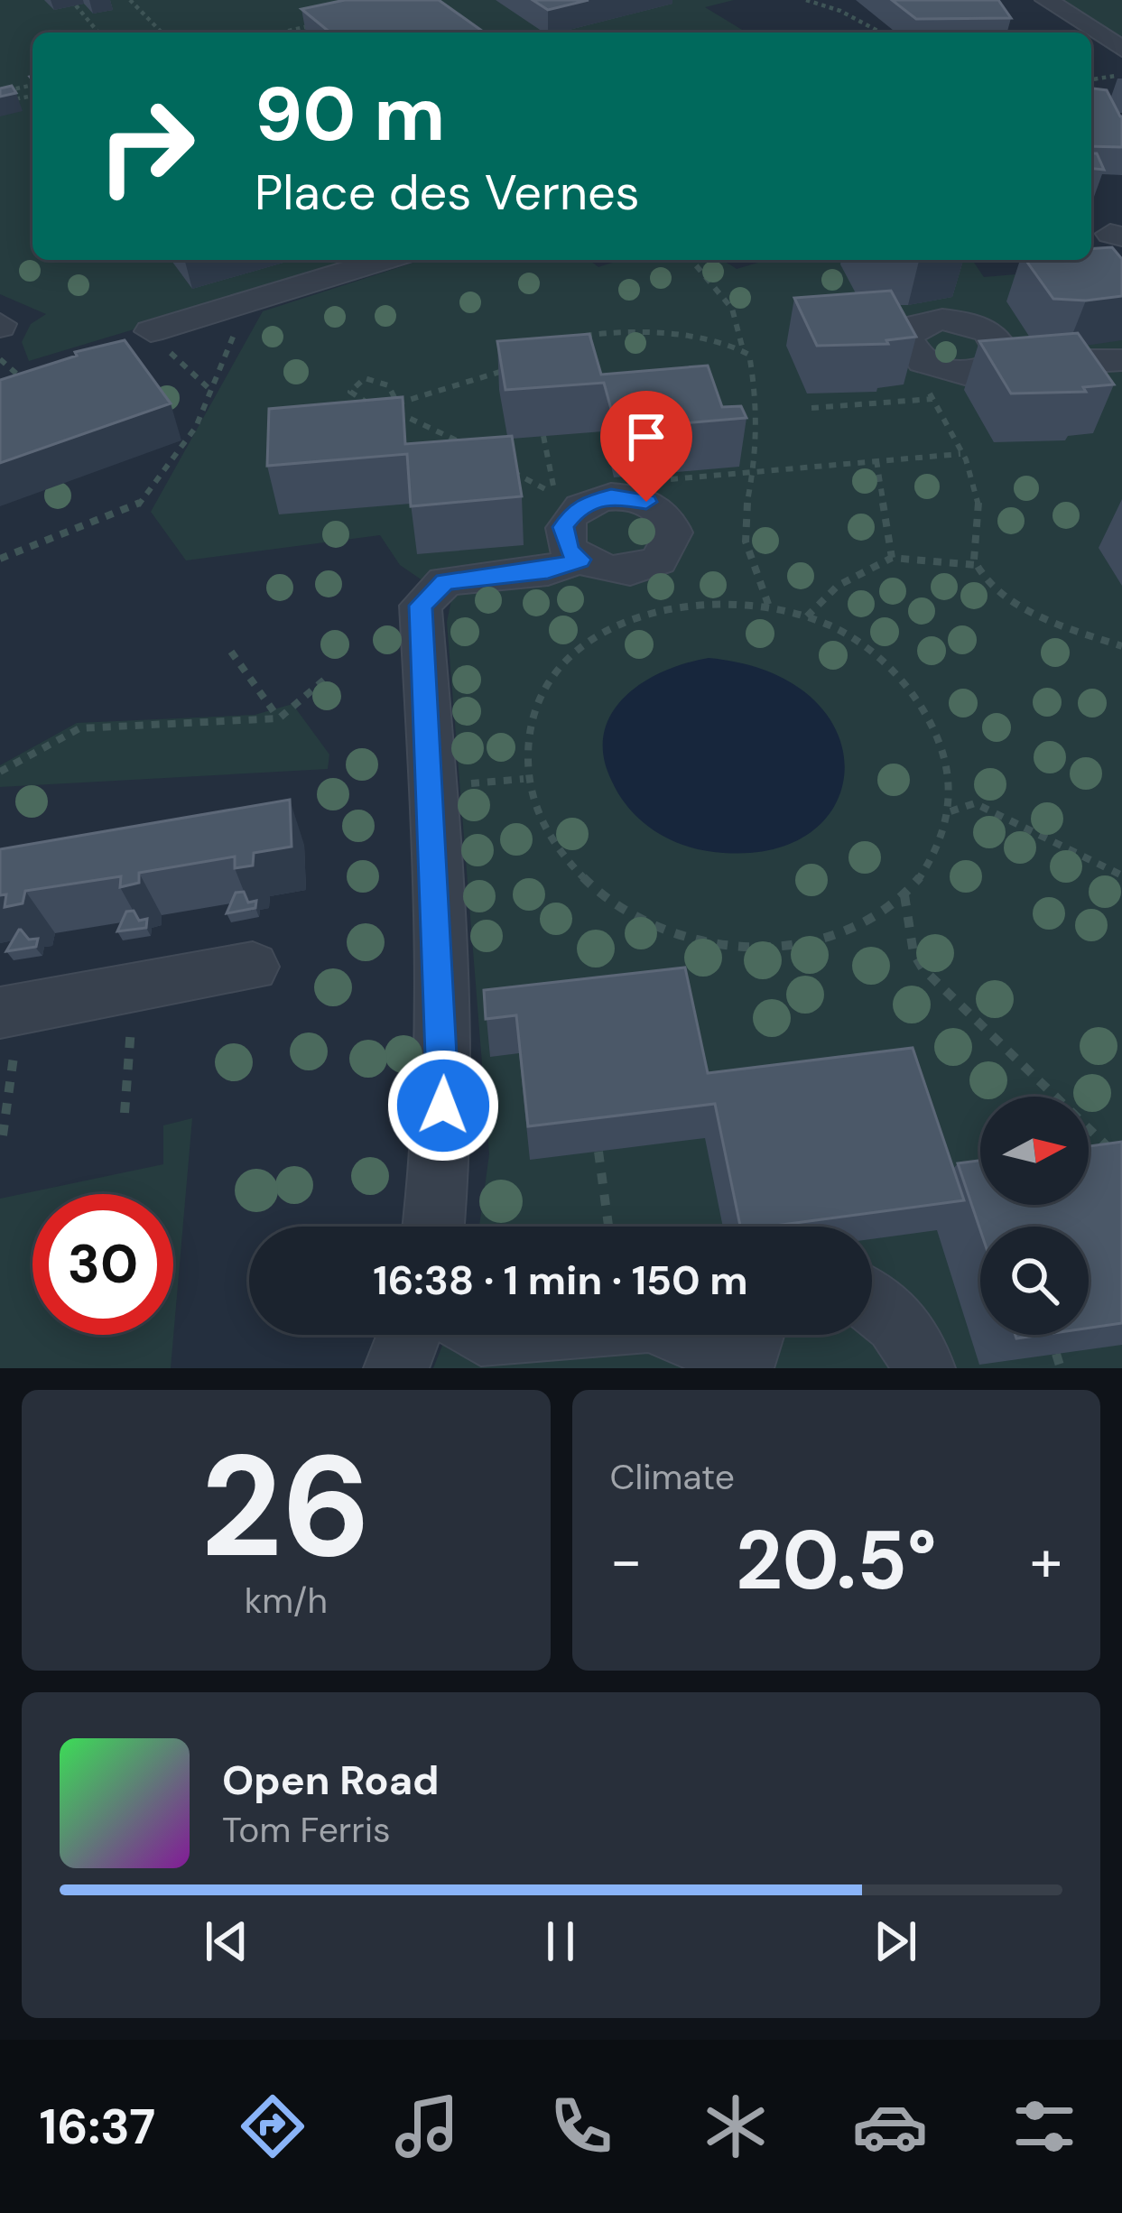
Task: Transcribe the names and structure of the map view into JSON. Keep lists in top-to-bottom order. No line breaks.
{"north":"right","page":{"turn":["90 m","Place des Vernes"],"limit":"30","trip":"16:38 · 1 min · 150 m","tile":[["26","km/h"],"Climate"],"heat":["−","20.5°","+"],"song":["Open Road","Tom Ferris"],"tabs":"16:37"}}
